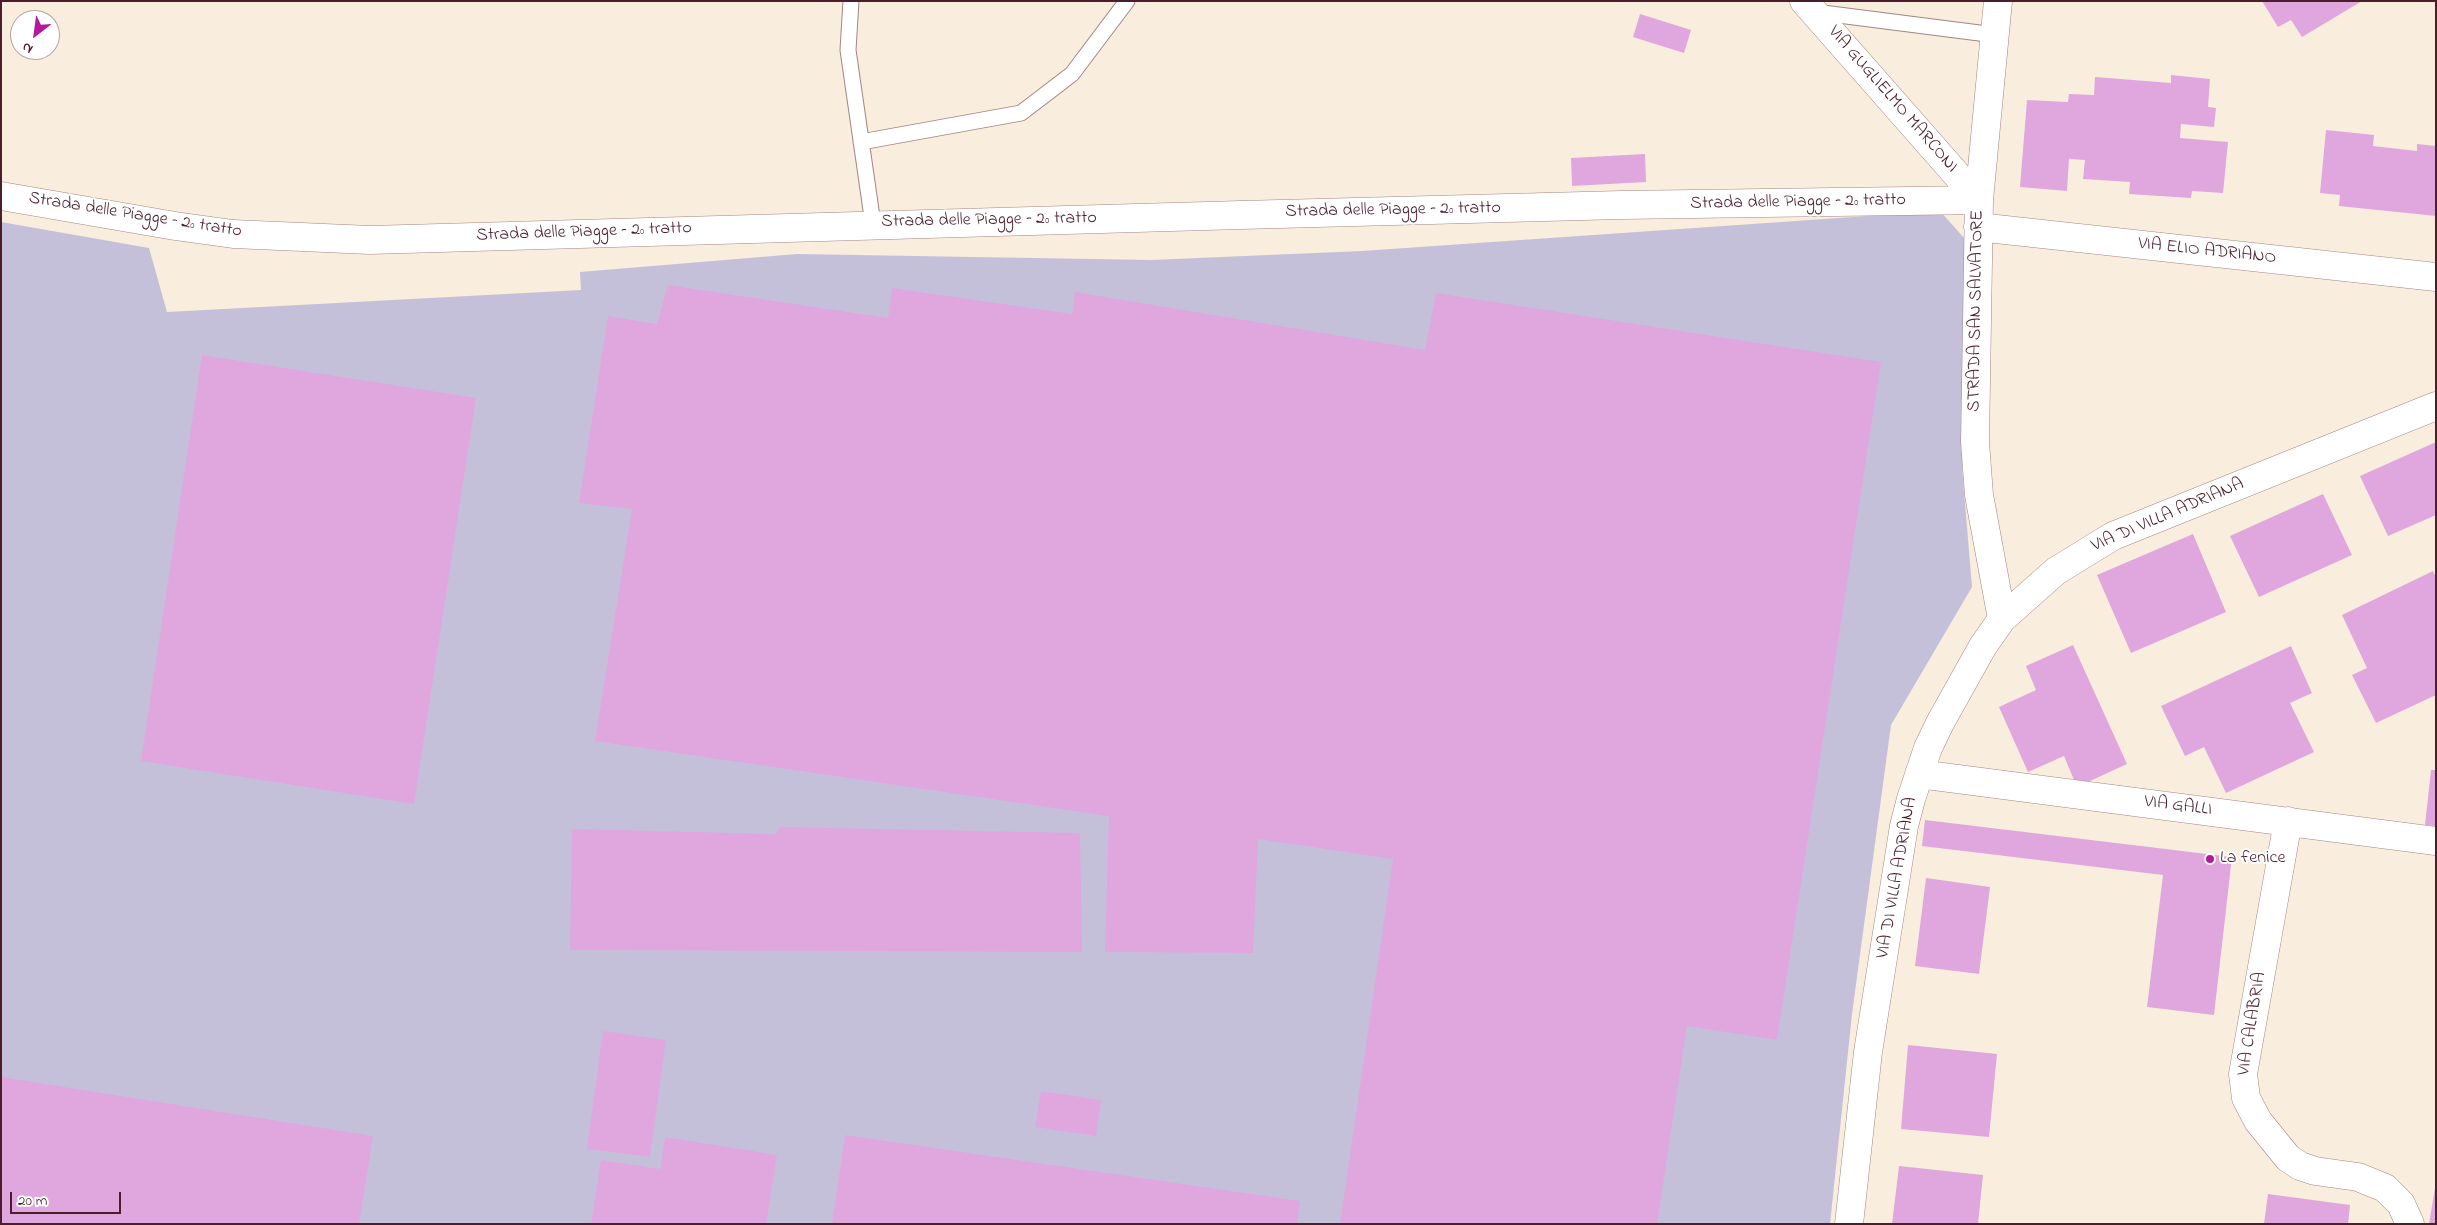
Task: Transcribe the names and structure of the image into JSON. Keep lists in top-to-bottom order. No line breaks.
{"streets":{"street":["VIA GUGLIELMO MARCONI","Strada delle Piagge – 2º tratto","VIA ELIO ADRIANO","STRADA SAN SALVATORE","VIA DI VILLA ADRIANA","VIA GALLI","VIA CALABRIA"]},"crossings":[["VIA GUGLIELMO MARCONI","Strada delle Piagge – 2º tratto"],["VIA GUGLIELMO MARCONI","STRADA SAN SALVATORE"],["Strada delle Piagge – 2º tratto","STRADA SAN SALVATORE"],["VIA ELIO ADRIANO","STRADA SAN SALVATORE"],["STRADA SAN SALVATORE","VIA DI VILLA ADRIANA"],["VIA DI VILLA ADRIANA","VIA GALLI"],["VIA GALLI","VIA CALABRIA"]],"places":["La fenice"],"scale_bar":"20 m","north":"bottom left"}
